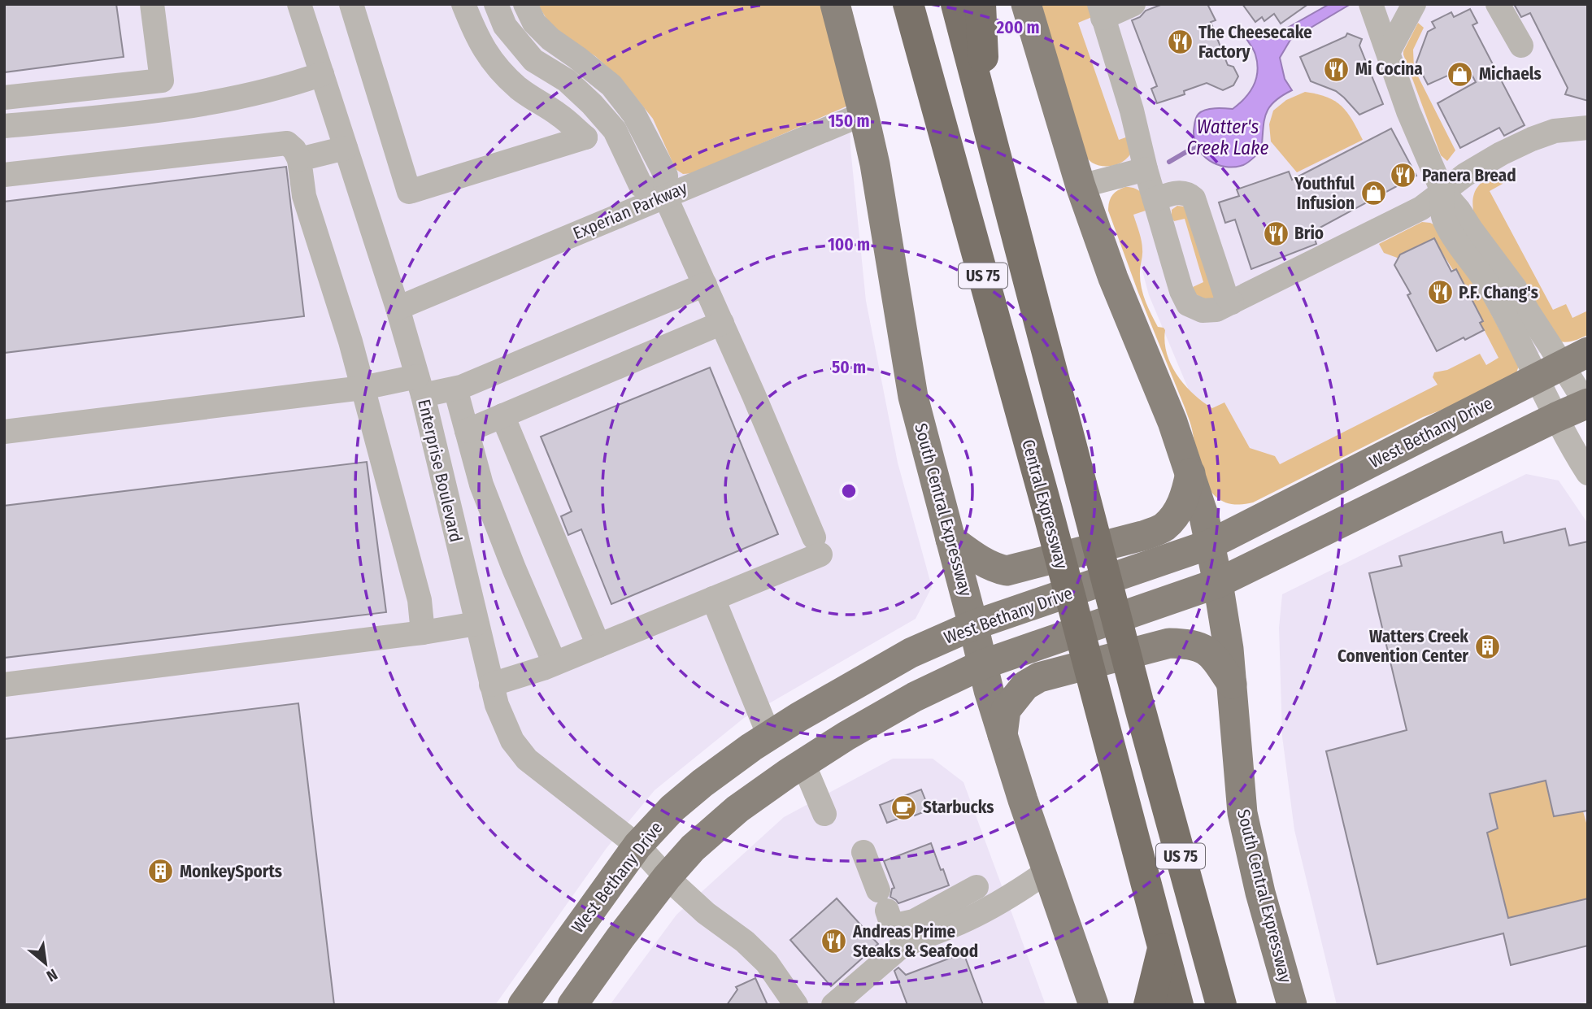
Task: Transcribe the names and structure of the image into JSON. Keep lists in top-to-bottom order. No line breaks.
{"streets":{"highway":["US 75","Central Expressway"],"main road":["West Bethany Drive","South Central Expressway"],"street":["Experian Parkway","Enterprise Boulevard"]},"crossings":[["Experian Parkway","Enterprise Boulevard"],["Experian Parkway","South Central Expressway"],["West Bethany Drive","Enterprise Boulevard"],["West Bethany Drive","South Central Expressway"]],"water":["Watter's Creek Lake"],"places":{"restaurant":["The Cheesecake Factory","Mi Cocina","Panera Bread","Brio","P.F. Chang's","Andreas Prime Steaks & Seafood"],"shop":["Michaels","Youthful Infusion"],"building":["Watters Creek Convention Center","MonkeySports"],"cafe":["Starbucks"]},"north":"bottom right","rings":["200 m","150 m","100 m","50 m"]}
